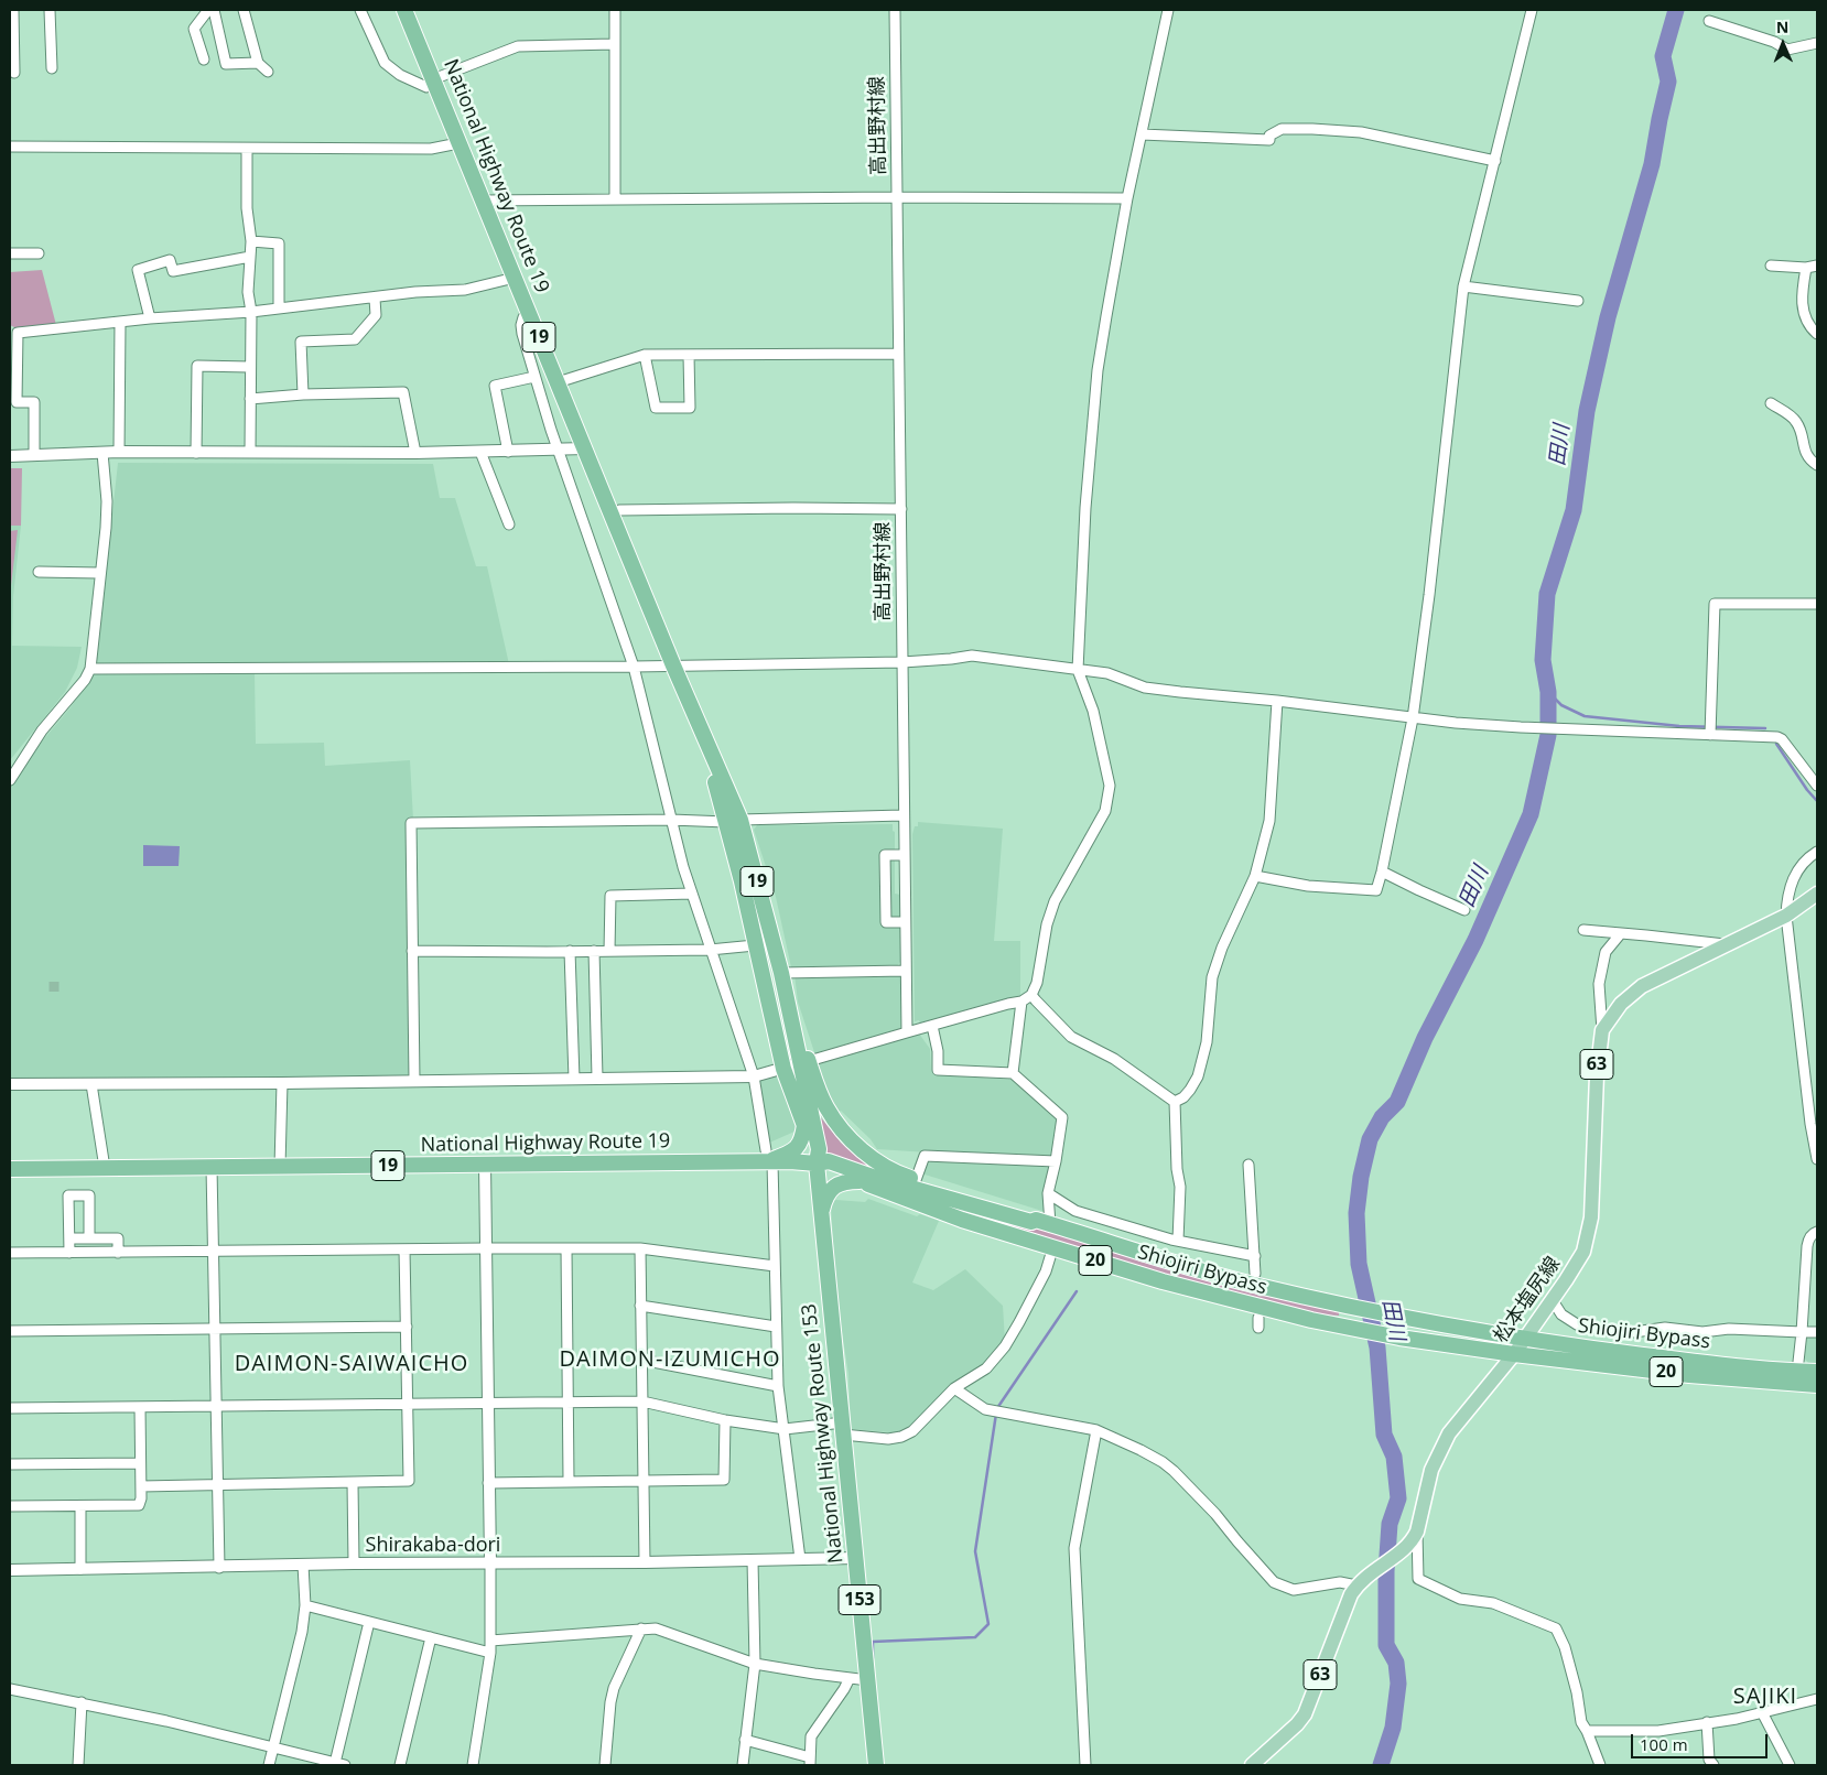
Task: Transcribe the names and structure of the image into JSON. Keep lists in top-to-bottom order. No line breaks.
{"streets":{"highway":["National Highway Route 19","19","20","Shiojiri Bypass","National Highway Route 153","153"],"main road":["63","松本塩尻線"],"street":["高出野村線","Shirakaba-dori"]},"crossings":[["National Highway Route 19","Shiojiri Bypass"],["National Highway Route 19","National Highway Route 153"],["Shiojiri Bypass","松本塩尻線"],["Shiojiri Bypass","National Highway Route 153"],["National Highway Route 153","Shirakaba-dori"]],"districts":["DAIMON-IZUMICHO","DAIMON-SAIWAICHO","SAJIKI"],"water":["田川"],"scale_bar":"100 m","north":"top"}
